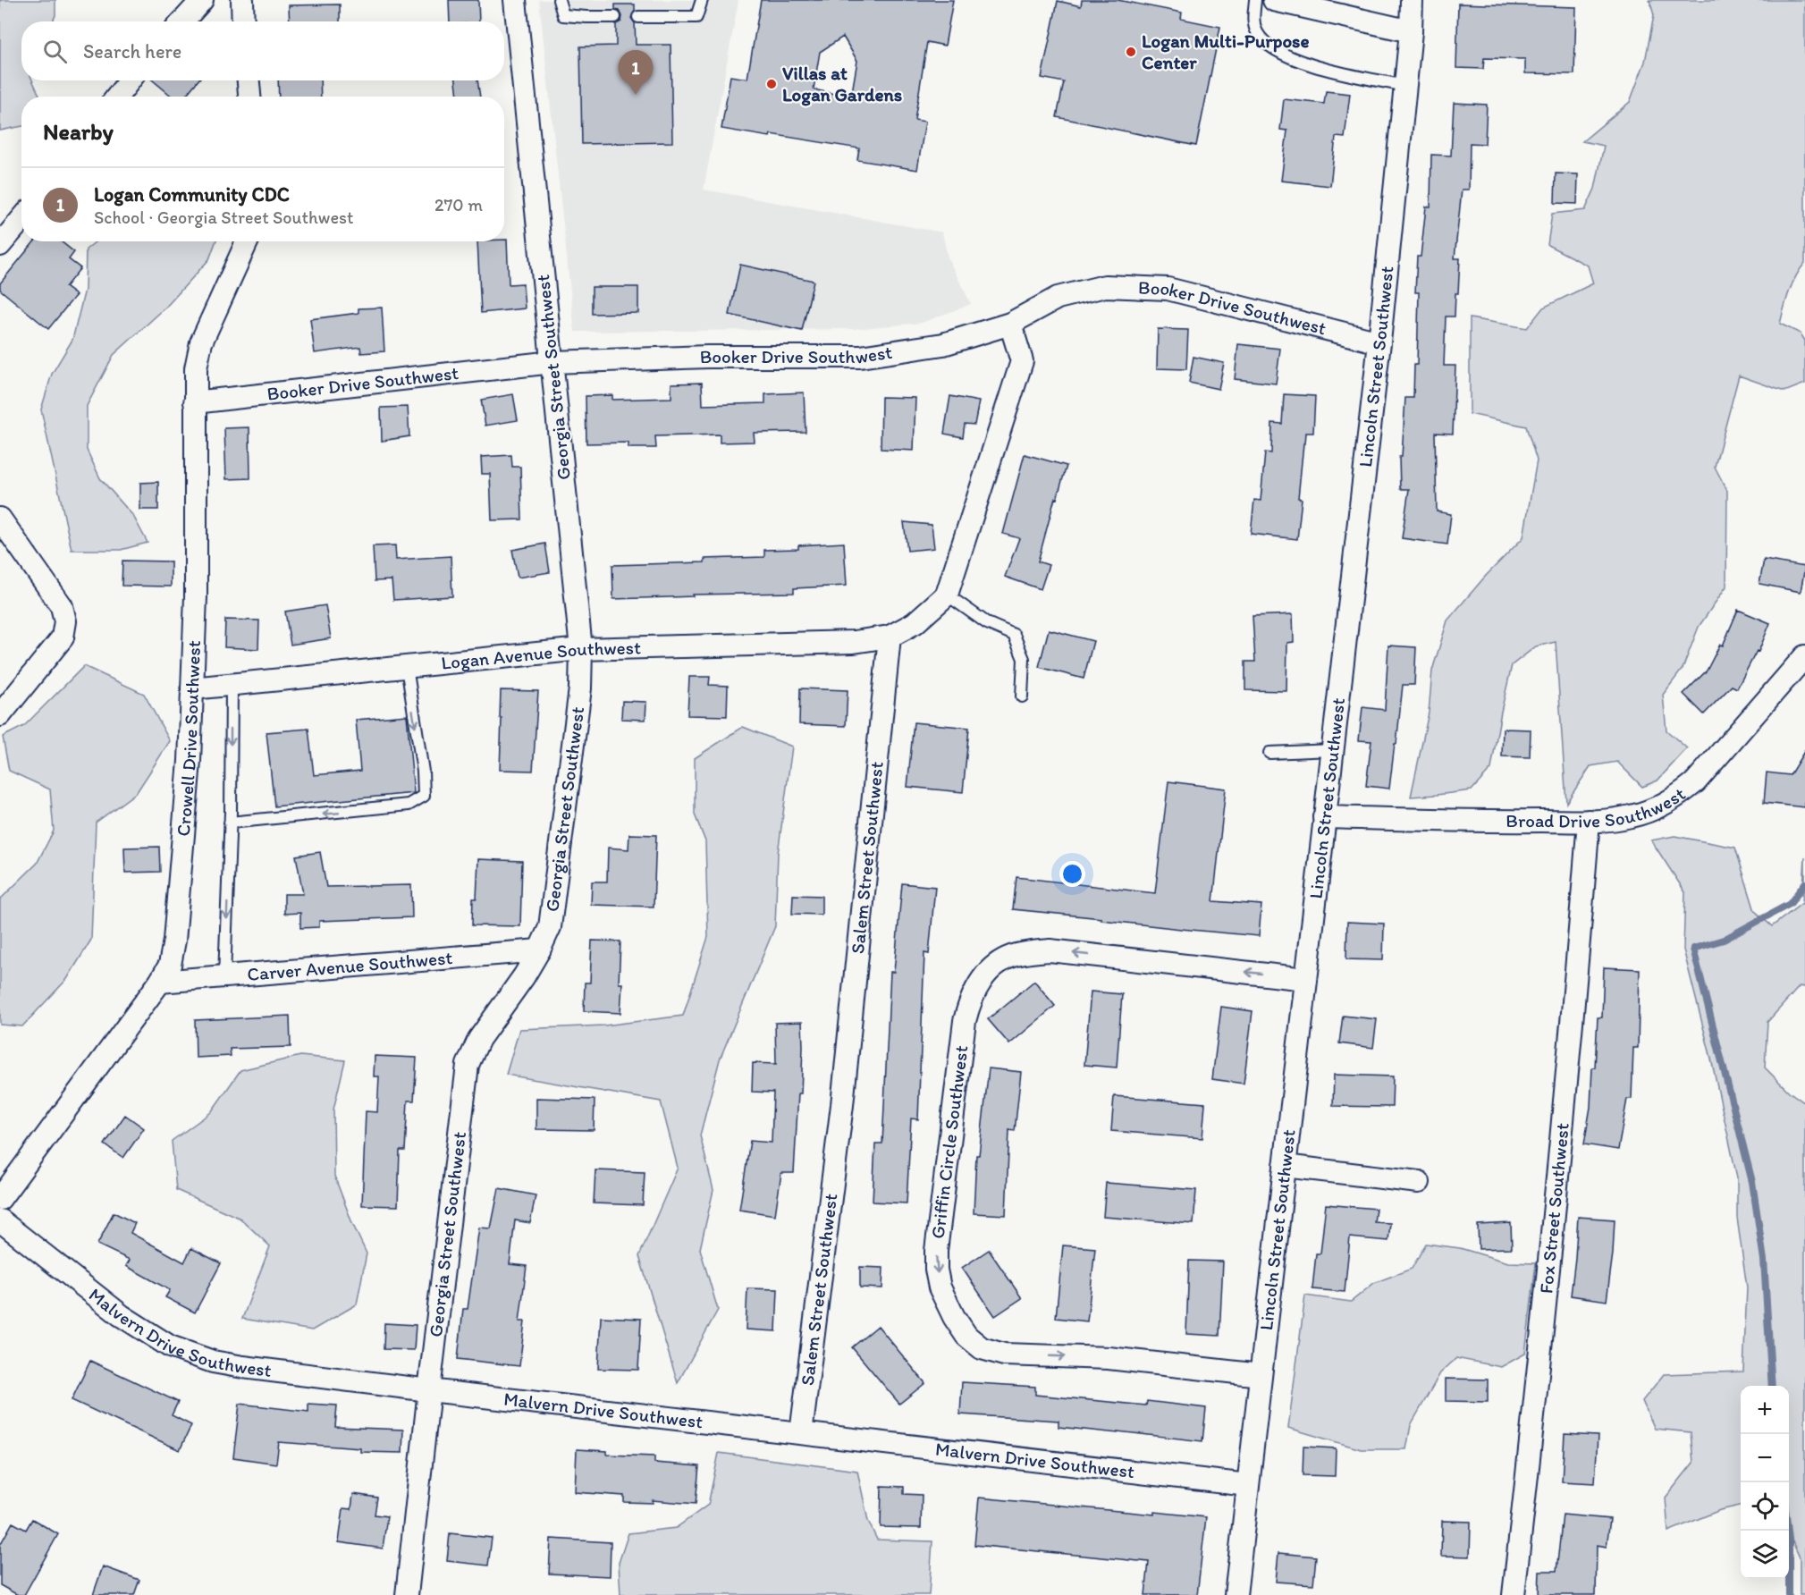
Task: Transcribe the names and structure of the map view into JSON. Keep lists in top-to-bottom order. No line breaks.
{"streets":{"street":["Booker Drive Southwest","Lincoln Street Southwest","Georgia Street Southwest","Logan Avenue Southwest","Crowell Drive Southwest","Broad Drive Southwest","Salem Street Southwest","Carver Avenue Southwest","Griffin Circle Southwest","Fox Street Southwest","Malvern Drive Southwest"]},"crossings":[["Booker Drive Southwest","Lincoln Street Southwest"],["Booker Drive Southwest","Georgia Street Southwest"],["Booker Drive Southwest","Crowell Drive Southwest"],["Lincoln Street Southwest","Broad Drive Southwest"],["Lincoln Street Southwest","Griffin Circle Southwest"],["Lincoln Street Southwest","Malvern Drive Southwest"],["Georgia Street Southwest","Logan Avenue Southwest"],["Georgia Street Southwest","Carver Avenue Southwest"],["Georgia Street Southwest","Malvern Drive Southwest"],["Logan Avenue Southwest","Crowell Drive Southwest"],["Logan Avenue Southwest","Salem Street Southwest"],["Crowell Drive Southwest","Carver Avenue Southwest"],["Broad Drive Southwest","Fox Street Southwest"],["Salem Street Southwest","Malvern Drive Southwest"]],"places":["Logan Multi-Purpose Center","Villas at Logan Gardens"],"page":{"search":"Search here","pins":"1","heading":"Nearby","list":[{"mark":"1","name":"Logan Community CDC","note":"School · Georgia Street Southwest","value":"270 m"}],"map_buttons":["+","−"]}}
